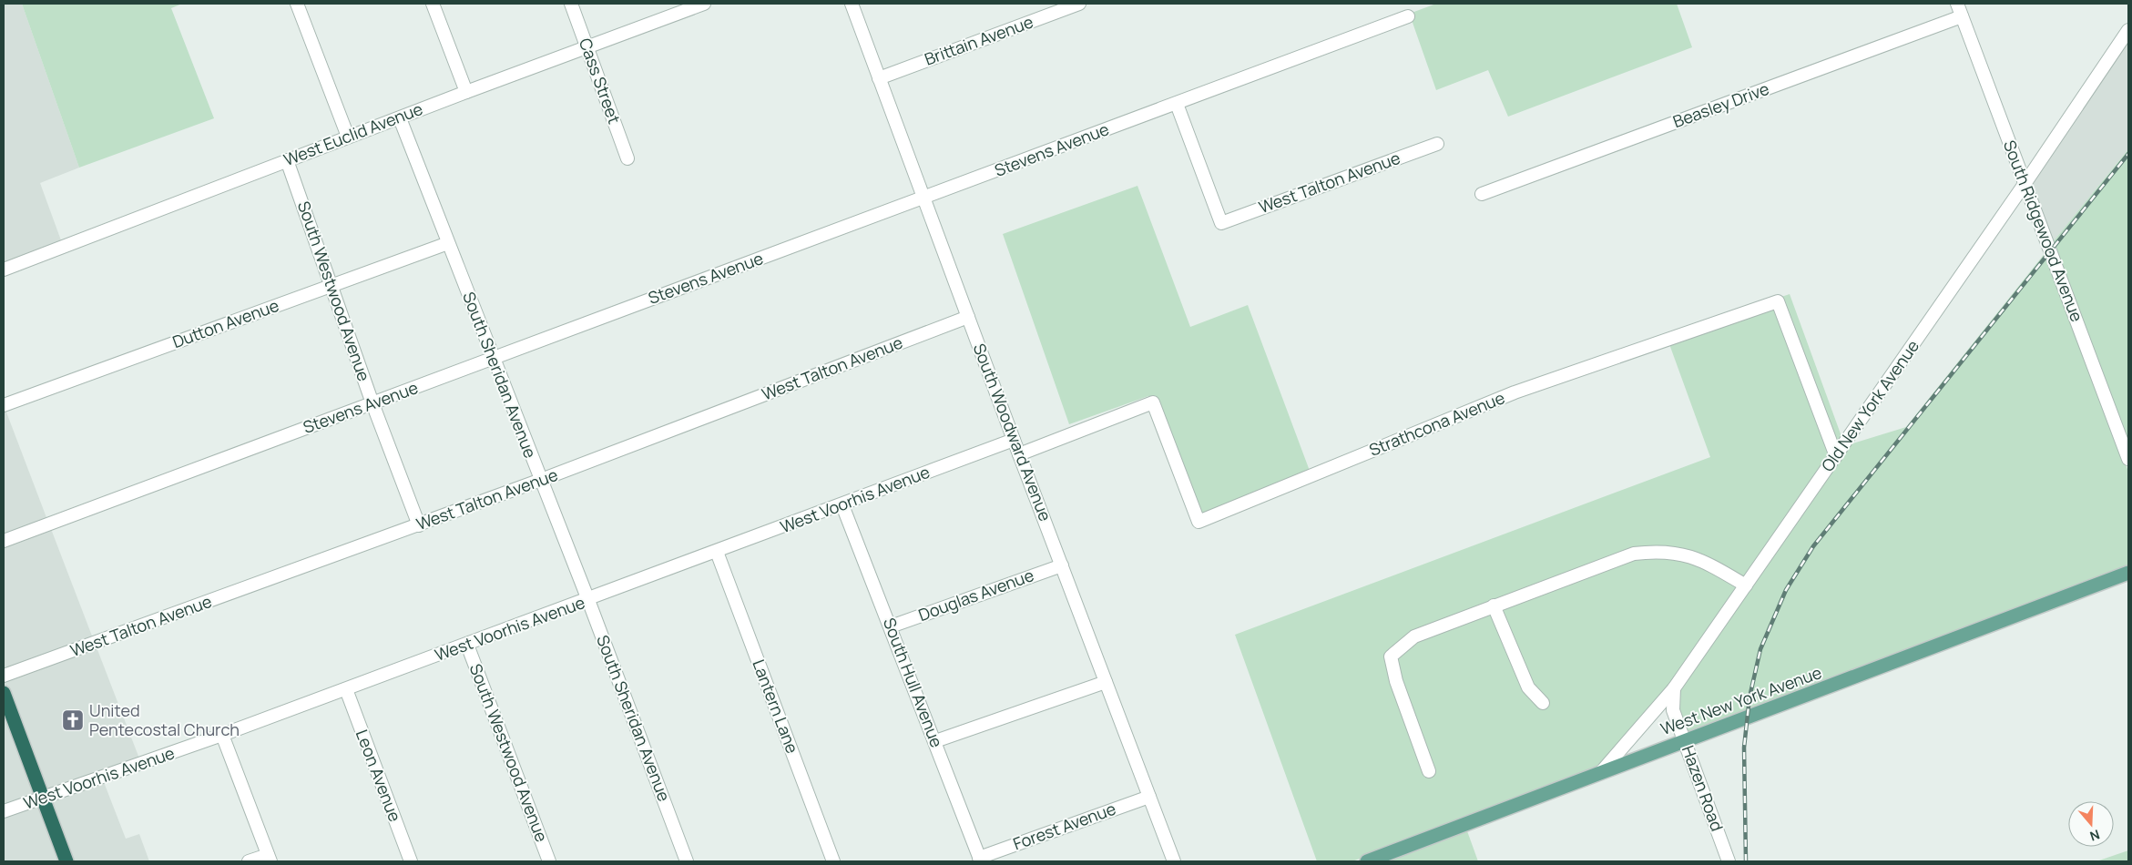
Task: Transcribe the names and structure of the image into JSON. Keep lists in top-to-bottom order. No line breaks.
{"streets":{"main road":["West New York Avenue"],"street":["Brittain Avenue","Cass Street","Beasley Drive","West Euclid Avenue","Stevens Avenue","West Talton Avenue","South Ridgewood Avenue","South Westwood Avenue","Dutton Avenue","South Sheridan Avenue","Old New York Avenue","Strathcona Avenue","South Woodward Avenue","West Voorhis Avenue","Douglas Avenue","South Hull Avenue","Lantern Lane","Leon Avenue","Hazen Road","Forest Avenue"]},"crossings":[["Brittain Avenue","South Woodward Avenue"],["Cass Street","West Euclid Avenue"],["Beasley Drive","South Ridgewood Avenue"],["West Euclid Avenue","South Westwood Avenue"],["West Euclid Avenue","South Sheridan Avenue"],["Stevens Avenue","West Talton Avenue"],["Stevens Avenue","South Westwood Avenue"],["Stevens Avenue","South Sheridan Avenue"],["Stevens Avenue","South Woodward Avenue"],["West Talton Avenue","South Westwood Avenue"],["West Talton Avenue","South Sheridan Avenue"],["West Talton Avenue","South Woodward Avenue"],["South Ridgewood Avenue","Old New York Avenue"],["South Westwood Avenue","Dutton Avenue"],["South Westwood Avenue","West Voorhis Avenue"],["Dutton Avenue","South Sheridan Avenue"],["South Sheridan Avenue","West Voorhis Avenue"],["Old New York Avenue","Strathcona Avenue"],["Old New York Avenue","West New York Avenue"],["Old New York Avenue","Hazen Road"],["Strathcona Avenue","South Woodward Avenue"],["South Woodward Avenue","West Voorhis Avenue"],["South Woodward Avenue","Douglas Avenue"],["South Woodward Avenue","Forest Avenue"],["West Voorhis Avenue","South Hull Avenue"],["West Voorhis Avenue","Lantern Lane"],["West Voorhis Avenue","Leon Avenue"],["Douglas Avenue","South Hull Avenue"],["South Hull Avenue","Forest Avenue"],["West New York Avenue","Hazen Road"]],"places":{"church":["United Pentecostal Church"]},"north":"bottom"}
